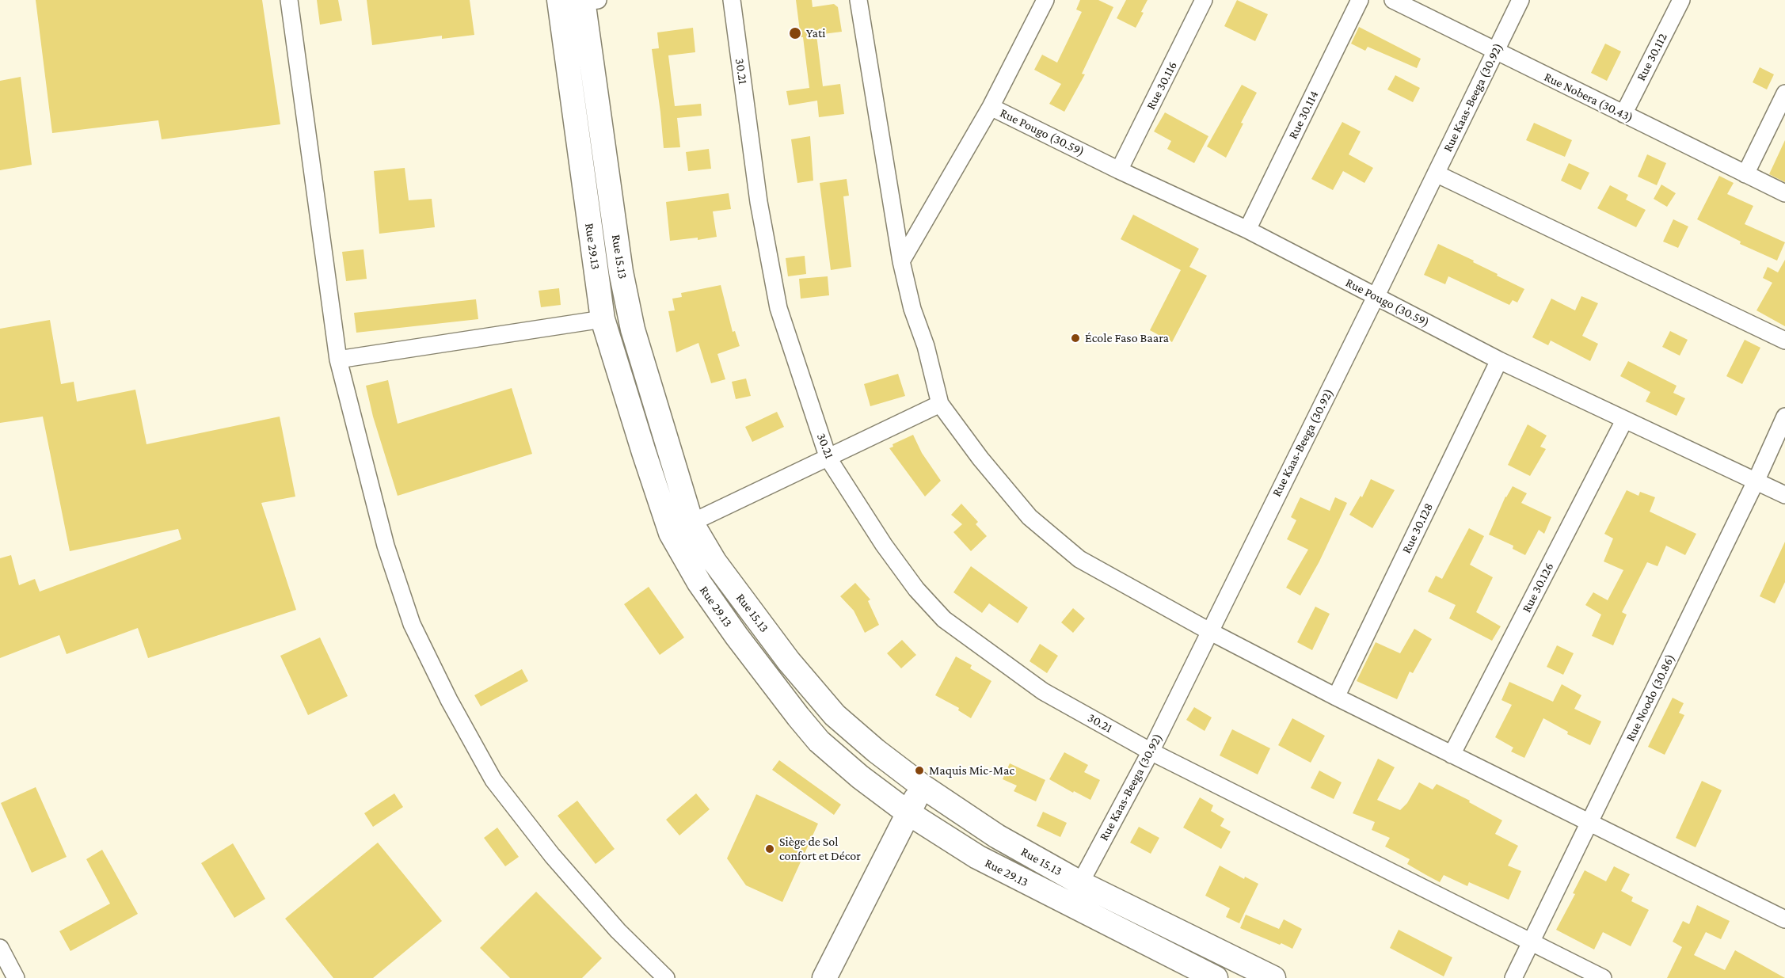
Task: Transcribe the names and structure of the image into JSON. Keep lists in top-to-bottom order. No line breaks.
{"streets":{"main road":["Rue 29.13","Rue 15.13"],"street":["Rue 30.112","30.21","Rue 30.116","Rue Kaas-Beega (30.92)","Rue Nobera (30.43)","Rue 30.114","Rue Pougo (30.59)","Rue 30.128","Rue 30.126","Rue Noodo (30.86)"]},"crossings":[["Rue 30.112","Rue Nobera (30.43)"],["30.21","Rue Kaas-Beega (30.92)"],["30.21","Rue Noodo (30.86)"],["Rue 30.116","Rue Pougo (30.59)"],["Rue Kaas-Beega (30.92)","Rue Nobera (30.43)"],["Rue Kaas-Beega (30.92)","Rue Pougo (30.59)"],["Rue Kaas-Beega (30.92)","Rue 15.13"],["Rue 30.114","Rue Pougo (30.59)"],["Rue Pougo (30.59)","Rue 30.128"],["Rue Pougo (30.59)","Rue 30.126"],["Rue Pougo (30.59)","Rue Noodo (30.86)"]],"places":["Yati","École Faso Baara","Maquis Mic-Mac","Siège de Sol confort et Décor"]}
